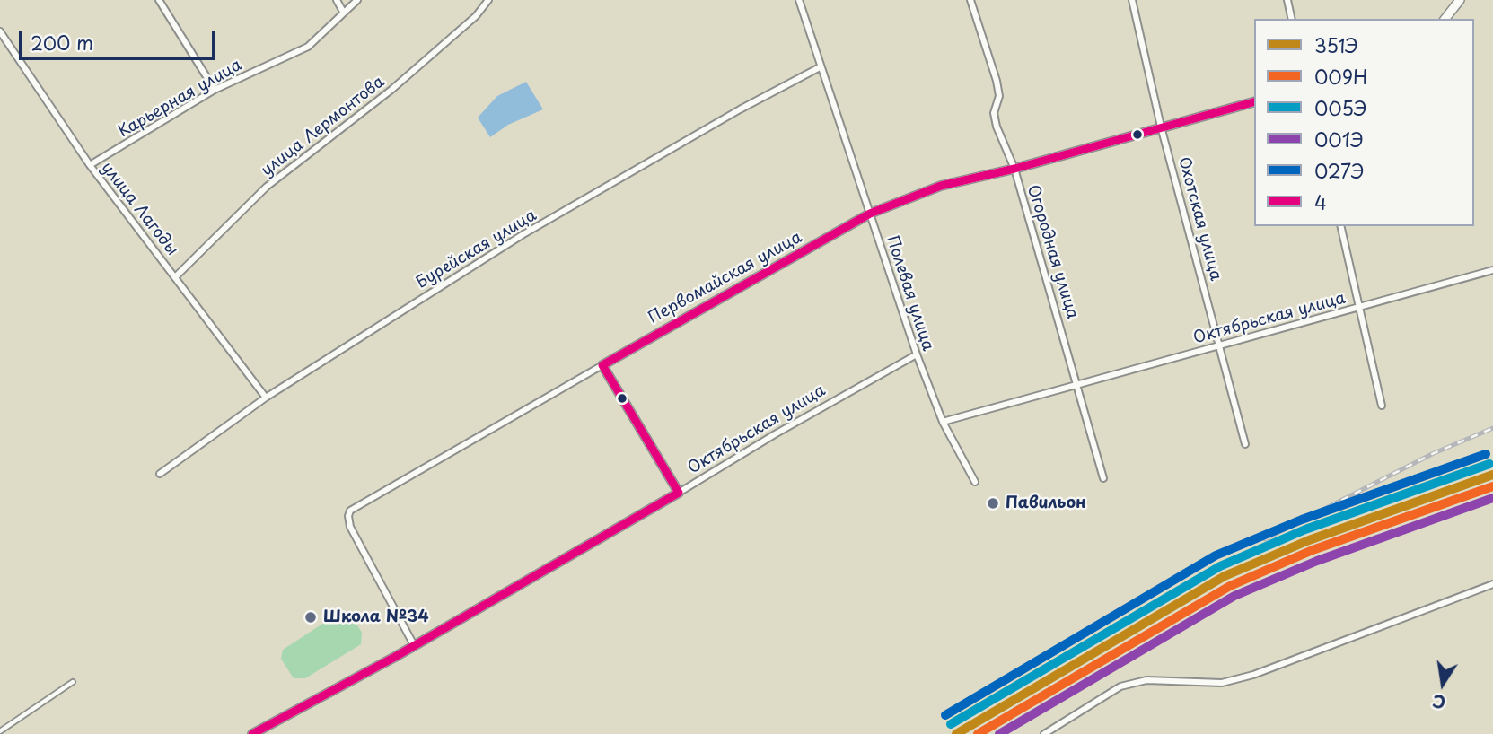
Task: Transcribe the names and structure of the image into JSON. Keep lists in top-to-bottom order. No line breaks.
{"streets":{"main road":["Первомайская улица","Октябрьская улица"],"street":["Карьерная улица","улица Лермонтова","улица Лагоды","Охотская улица","Бурейская улица","Огородная улица","Полевая улица"]},"crossings":[["Карьерная улица","улица Лагоды"],["улица Лермонтова","улица Лагоды"],["улица Лагоды","Бурейская улица"],["Охотская улица","Первомайская улица"],["Охотская улица","Октябрьская улица"],["Бурейская улица","Полевая улица"],["Огородная улица","Первомайская улица"],["Огородная улица","Октябрьская улица"],["Первомайская улица","Полевая улица"],["Первомайская улица","Октябрьская улица"],["Полевая улица","Октябрьская улица"]],"places":["Павильон","Школа №34"],"lines":["transit line 4","transit line 027Э","transit line 005Э","transit line 351Э","transit line 009Н","transit line 001Э"],"legend":["351Э","009Н","005Э","001Э","027Э","4"],"scale_bar":"200 m","north":"bottom"}
